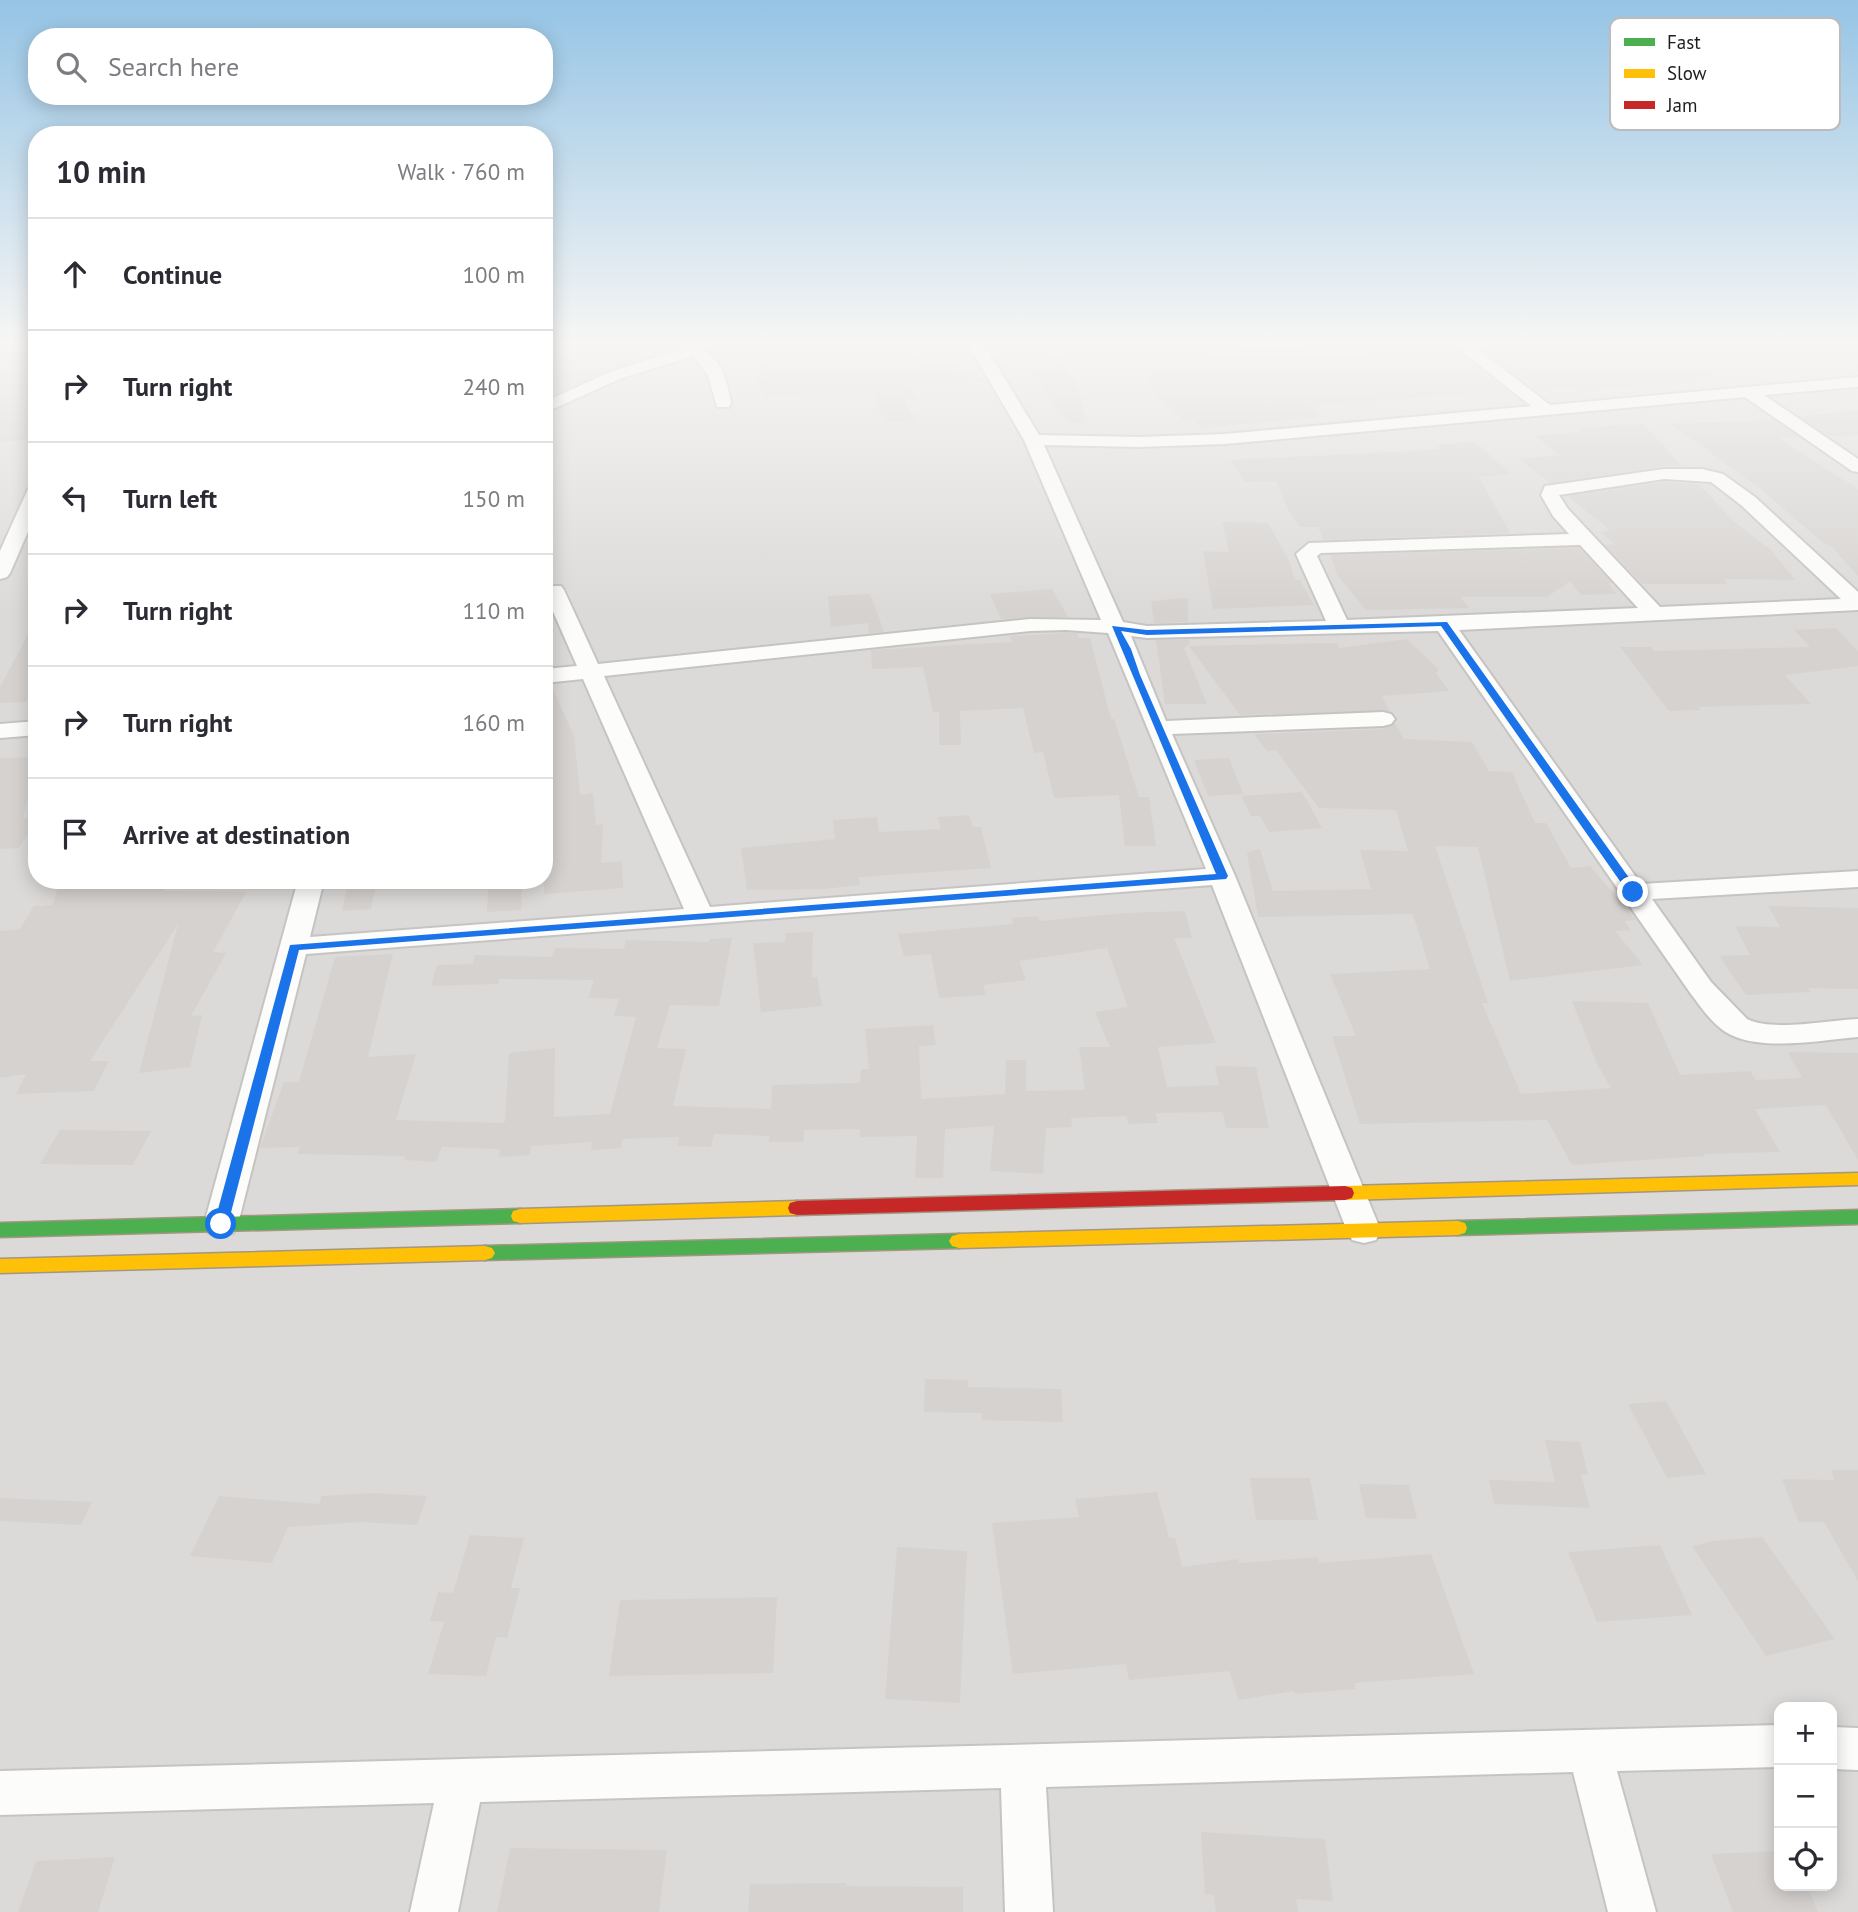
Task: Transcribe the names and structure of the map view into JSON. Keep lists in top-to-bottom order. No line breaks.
{"legend":["Fast","Slow","Jam"],"page":{"search":"Search here","heading":["10 min","Walk · 760 m"],"list":[["Continue","100 m"],["Turn right","240 m"],["Turn left","150 m"],["Turn right","110 m"],["Turn right","160 m"],"Arrive at destination"],"map_buttons":["+","−"]}}
